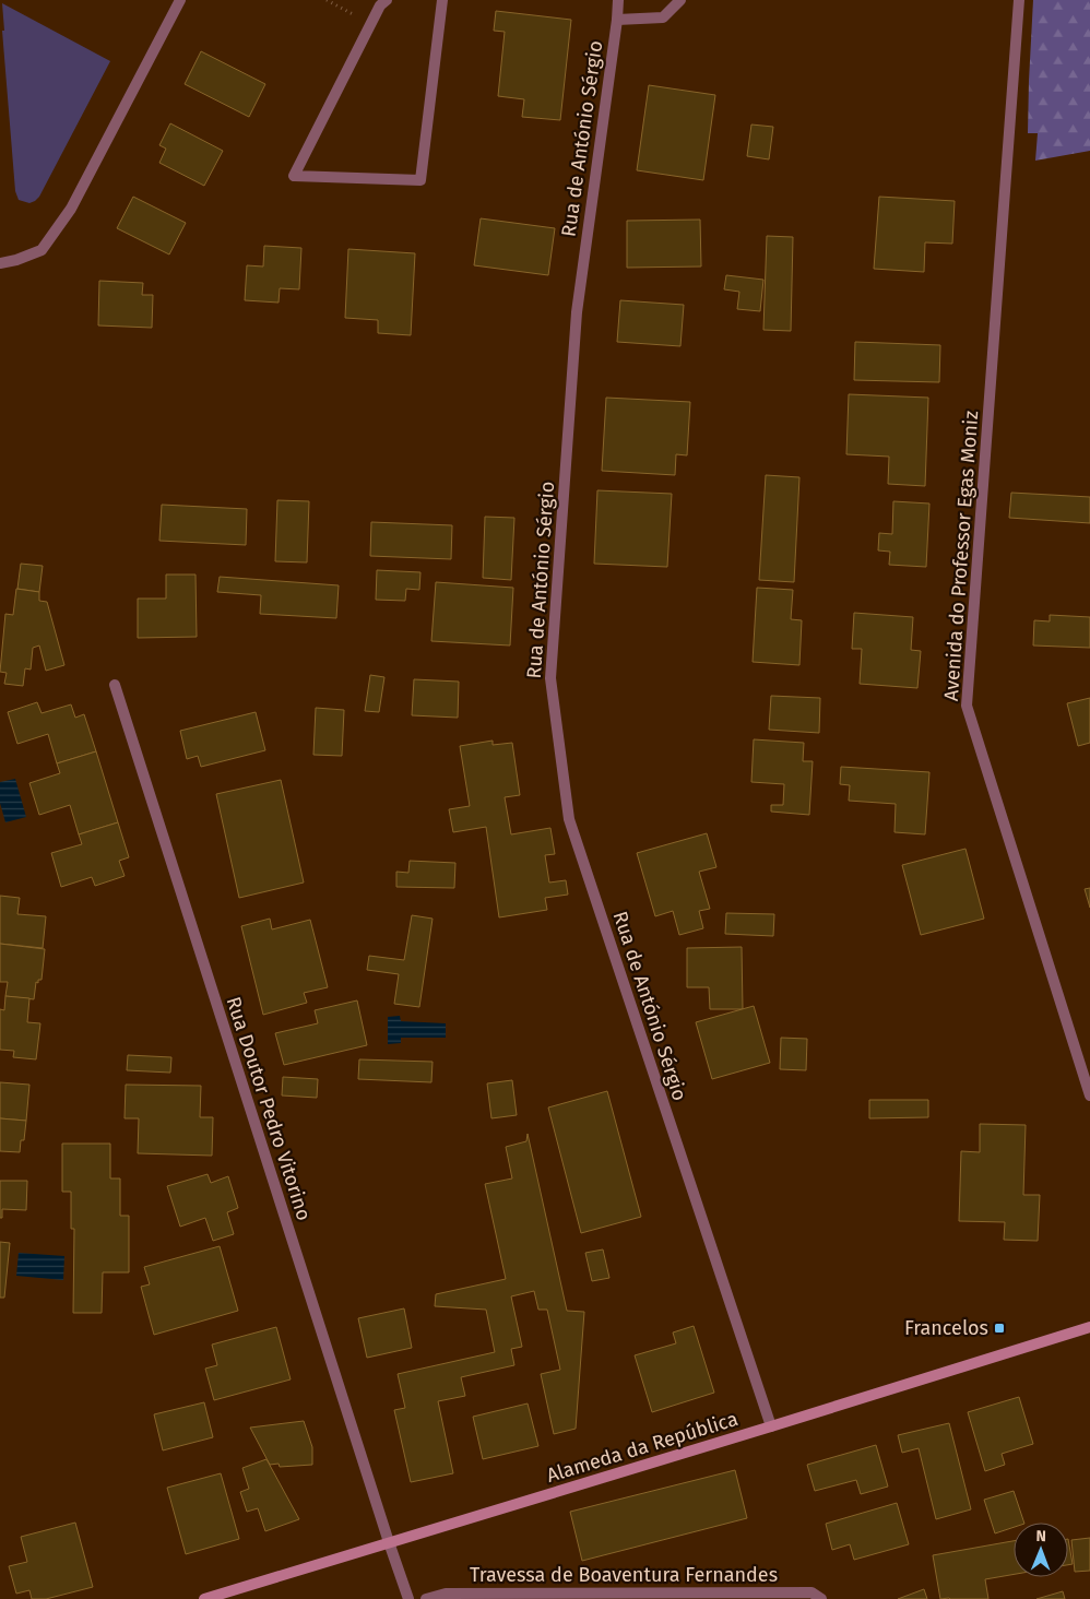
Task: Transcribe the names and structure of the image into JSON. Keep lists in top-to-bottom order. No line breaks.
{"streets":{"main road":["Alameda da República"],"street":["Rua de António Sérgio","Avenida do Professor Egas Moniz","Rua Doutor Pedro Vitorino","Travessa de Boaventura Fernandes"]},"crossings":[["Rua de António Sérgio","Alameda da República"],["Rua Doutor Pedro Vitorino","Alameda da República"]],"places":{"transit":["Francelos"]},"north":"top"}
